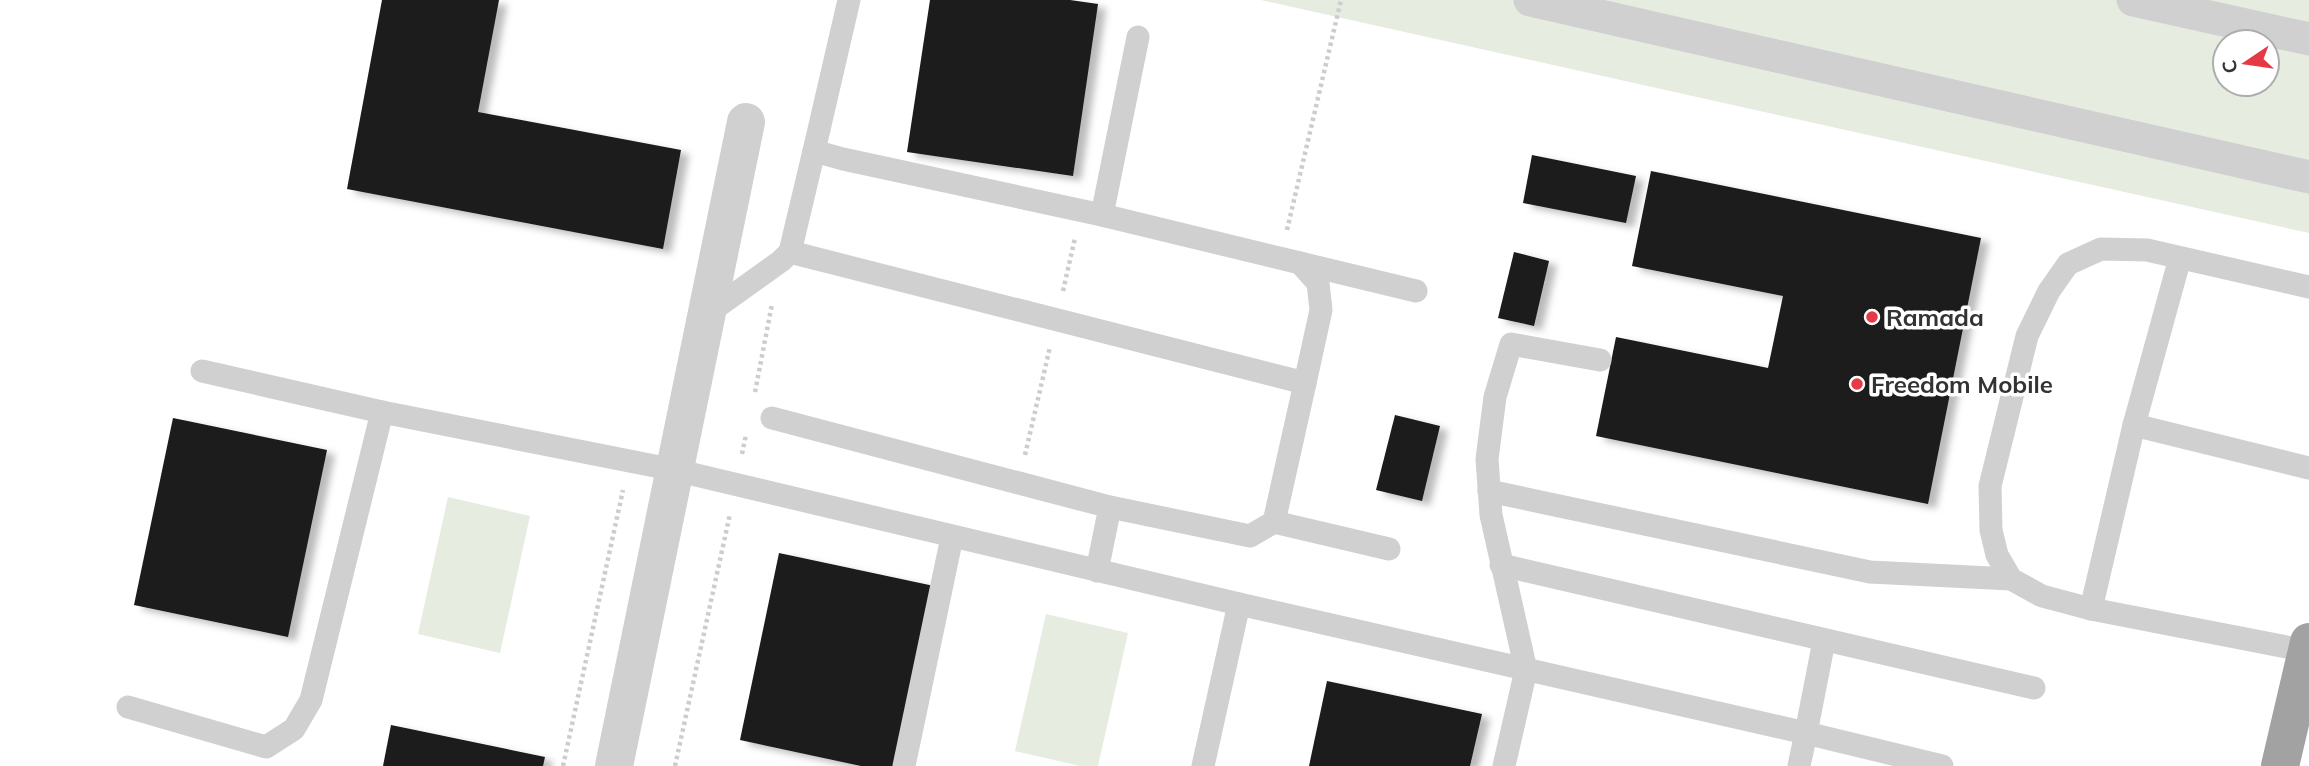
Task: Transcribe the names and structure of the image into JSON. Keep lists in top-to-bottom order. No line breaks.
{"places":["Ramada","Freedom Mobile"],"north":"left"}
